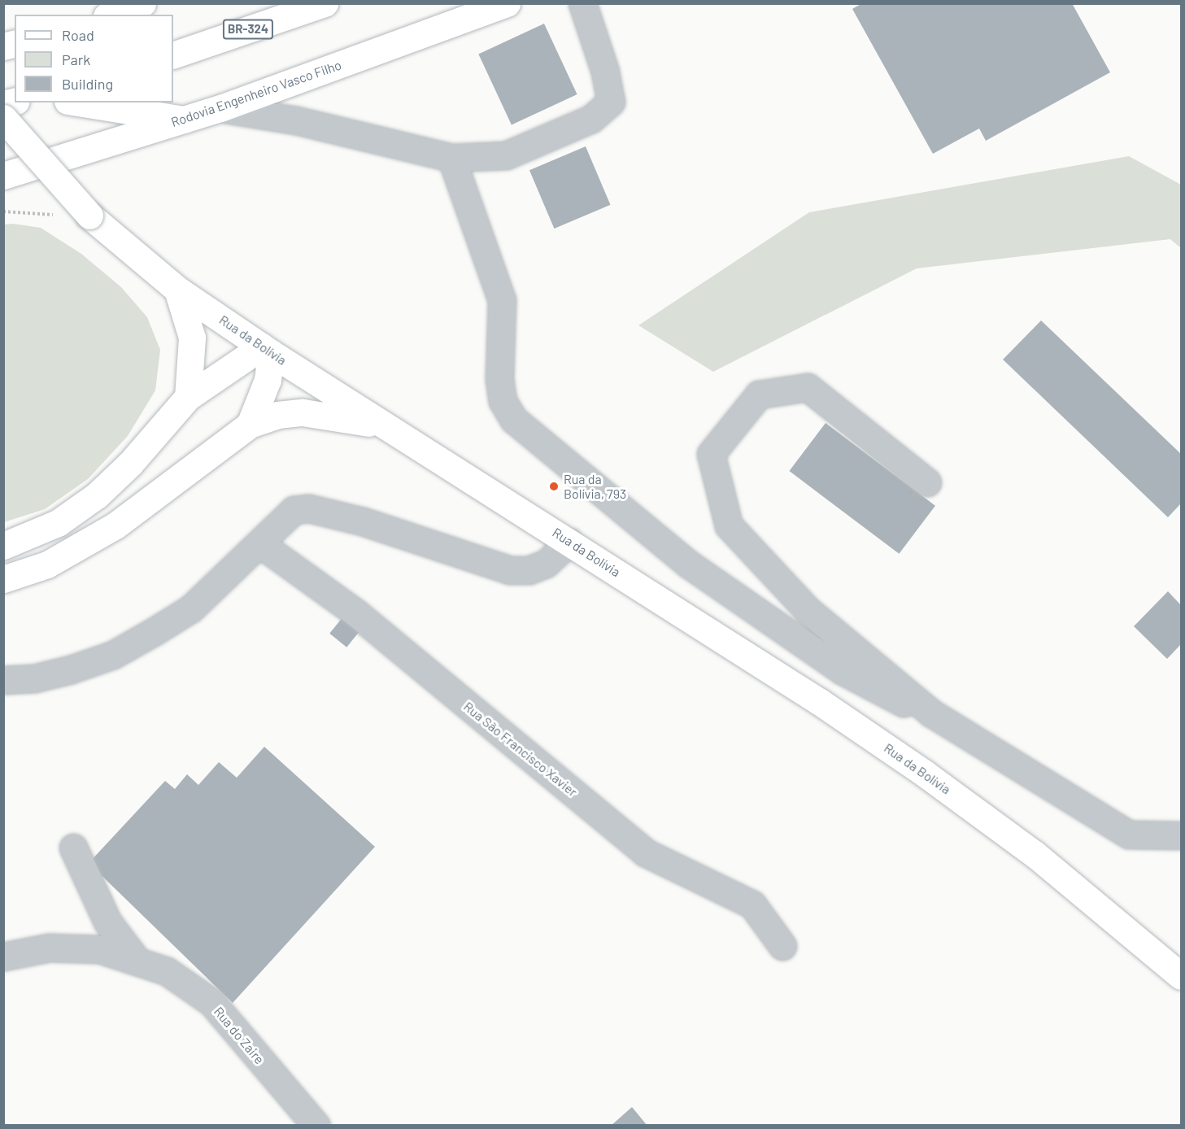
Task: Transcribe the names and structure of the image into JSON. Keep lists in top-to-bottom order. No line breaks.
{"streets":{"main road":["BR-324","Rodovia Engenheiro Vasco Filho","Rua da Bolívia"],"street":["Rua São Francisco Xavier","Rua do Zaire"]},"places":["Rua da Bolívia, 793"],"legend":["Road","Park","Building"]}
